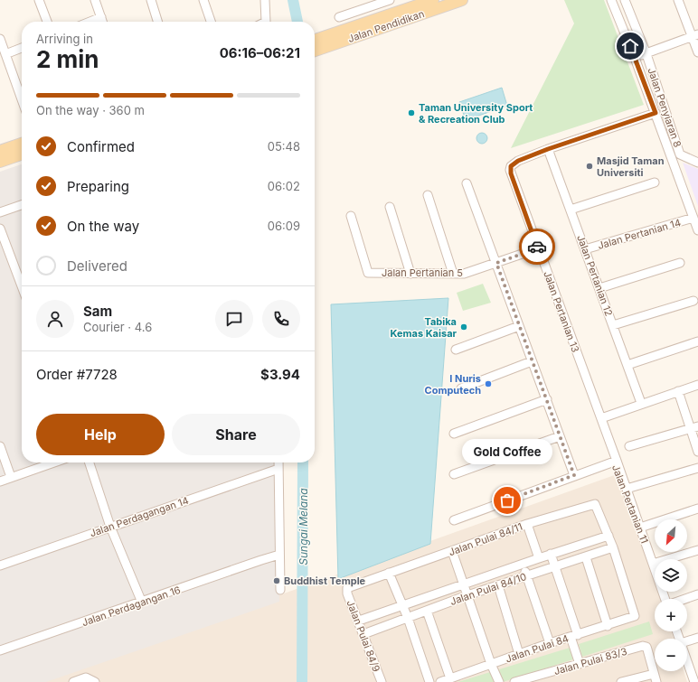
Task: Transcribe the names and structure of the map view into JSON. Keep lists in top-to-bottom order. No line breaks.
{"streets":{"main road":["Jalan Pendidikan"],"street":["Jalan Penyiaran 8","Jalan Pertanian 14","Jalan Pertanian 5","Jalan Pertanian 12","Jalan Pertanian 13","Jalan Pertanian 11","Jalan Perdagangan 14","Jalan Pulai 84/11","Jalan Pulai 84/10","Jalan Perdagangan 16","Jalan Pulai 84/9","Jalan Pulai 84","Jalan Pulai 83/3"]},"crossings":[["Jalan Pertanian 14","Jalan Pertanian 12"],["Jalan Pertanian 5","Jalan Pertanian 13"],["Jalan Pertanian 12","Jalan Pertanian 13"],["Jalan Pertanian 13","Jalan Pertanian 11"],["Jalan Pulai 84/11","Jalan Pulai 84/10"],["Jalan Pulai 84/11","Jalan Pulai 84/9"],["Jalan Pulai 84/11","Jalan Pulai 84"],["Jalan Pulai 84/10","Jalan Pulai 84/9"]],"water":["Sungai Melana"],"places":["Taman University Sport & Recreation Club","Masjid Taman Universiti","Tabika Kemas Kaisar","I Nuris Computech","Gold Coffee","Buddhist Temple"],"north":"bottom left","page":{"heading":["2 min","Arriving in","06:16–06:21"],"panel":["Sam","Courier · 4.6","Order #7728","$3.94"],"bar":"On the way · 360 m","list":[["Confirmed","05:48"],["Preparing","06:02"],["On the way","06:09"],"Delivered"],"buttons":["Help","Share"],"bubble":"Gold Coffee","map_buttons":["+","−"]}}
